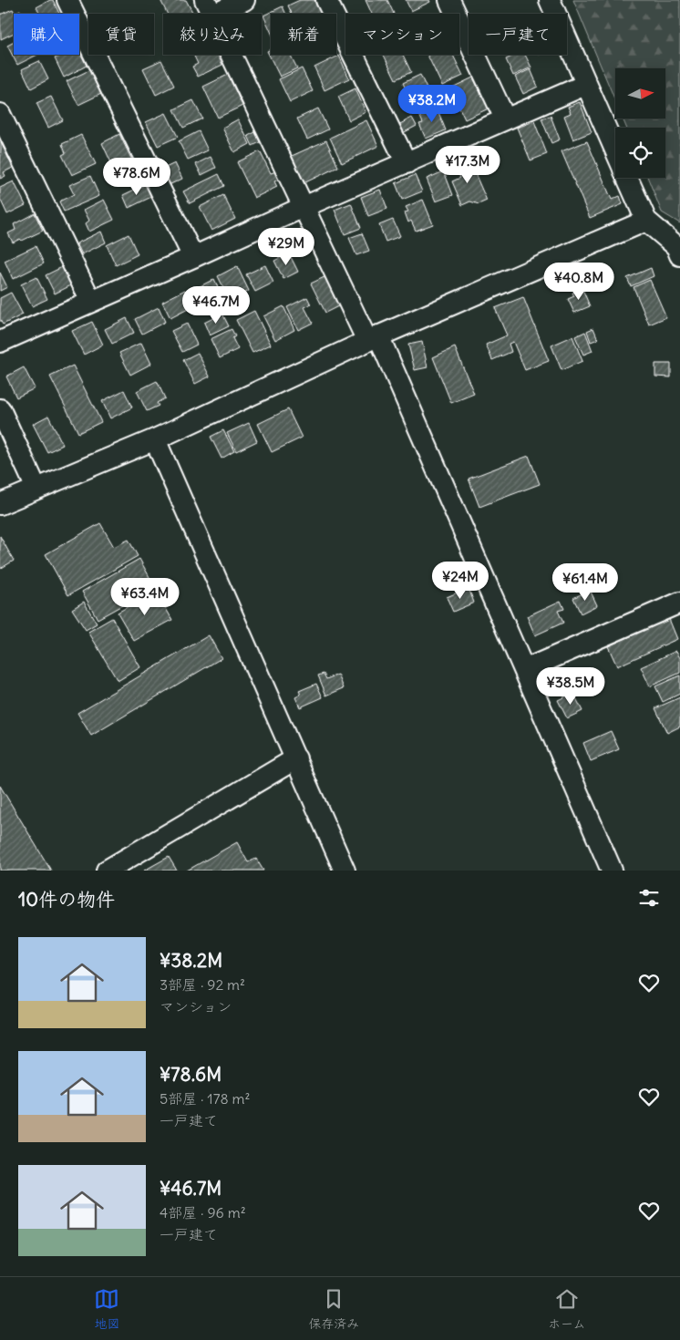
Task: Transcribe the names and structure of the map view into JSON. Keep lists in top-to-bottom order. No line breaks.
{"north":"right","page":{"chip":["購入","賃貸","絞り込み","新着","マンション","一戸建て"],"price":["¥38.2M","¥17.3M","¥78.6M","¥29M","¥40.8M","¥46.7M","¥24M","¥61.4M","¥63.4M","¥38.5M"],"heading":"10件の物件","list":[{"name":"¥38.2M","note":"3部屋 · 92 m² · マンション"},{"name":"¥78.6M","note":"5部屋 · 178 m² · 一戸建て"},{"name":"¥46.7M","note":"4部屋 · 96 m² · 一戸建て"}],"tabs":["地図","保存済み","ホーム"]}}
